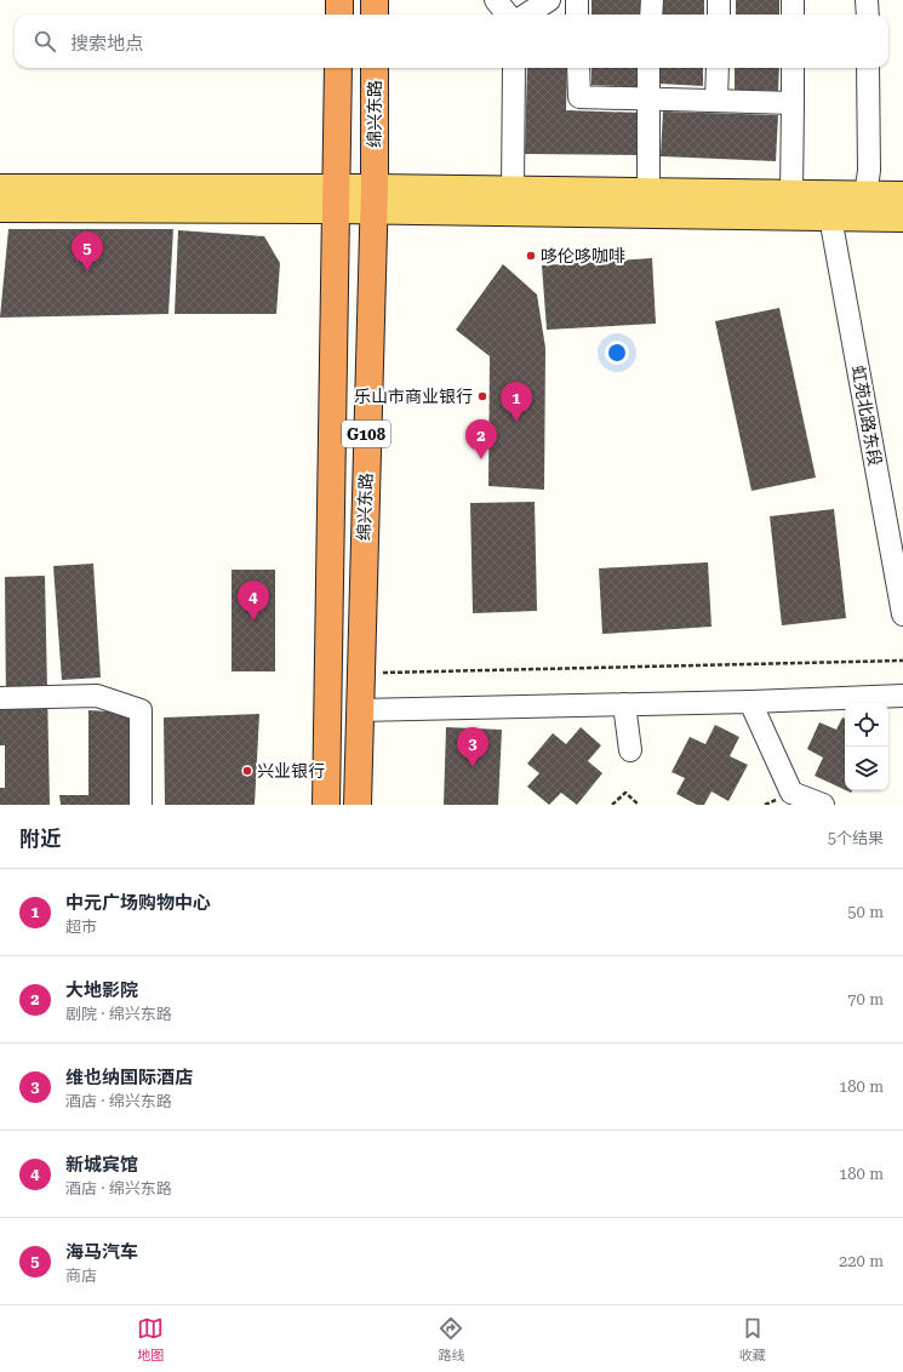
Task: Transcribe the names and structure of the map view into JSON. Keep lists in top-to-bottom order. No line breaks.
{"streets":{"highway":["绵兴东路","G108"],"street":["虹苑北路东段"]},"places":["哆伦哆咖啡","乐山市商业银行","兴业银行"],"page":{"search":"搜索地点","pins":["5","1","2","4","3"],"heading":["附近","5个结果"],"list":[{"mark":"1","name":"中元广场购物中心","note":"超市","value":"50 m"},{"mark":"2","name":"大地影院","note":"剧院 · 绵兴东路","value":"70 m"},{"mark":"3","name":"维也纳国际酒店","note":"酒店 · 绵兴东路","value":"180 m"},{"mark":"4","name":"新城宾馆","note":"酒店 · 绵兴东路","value":"180 m"},{"mark":"5","name":"海马汽车","note":"商店","value":"220 m"}],"nav":["地图","路线","收藏"]}}
